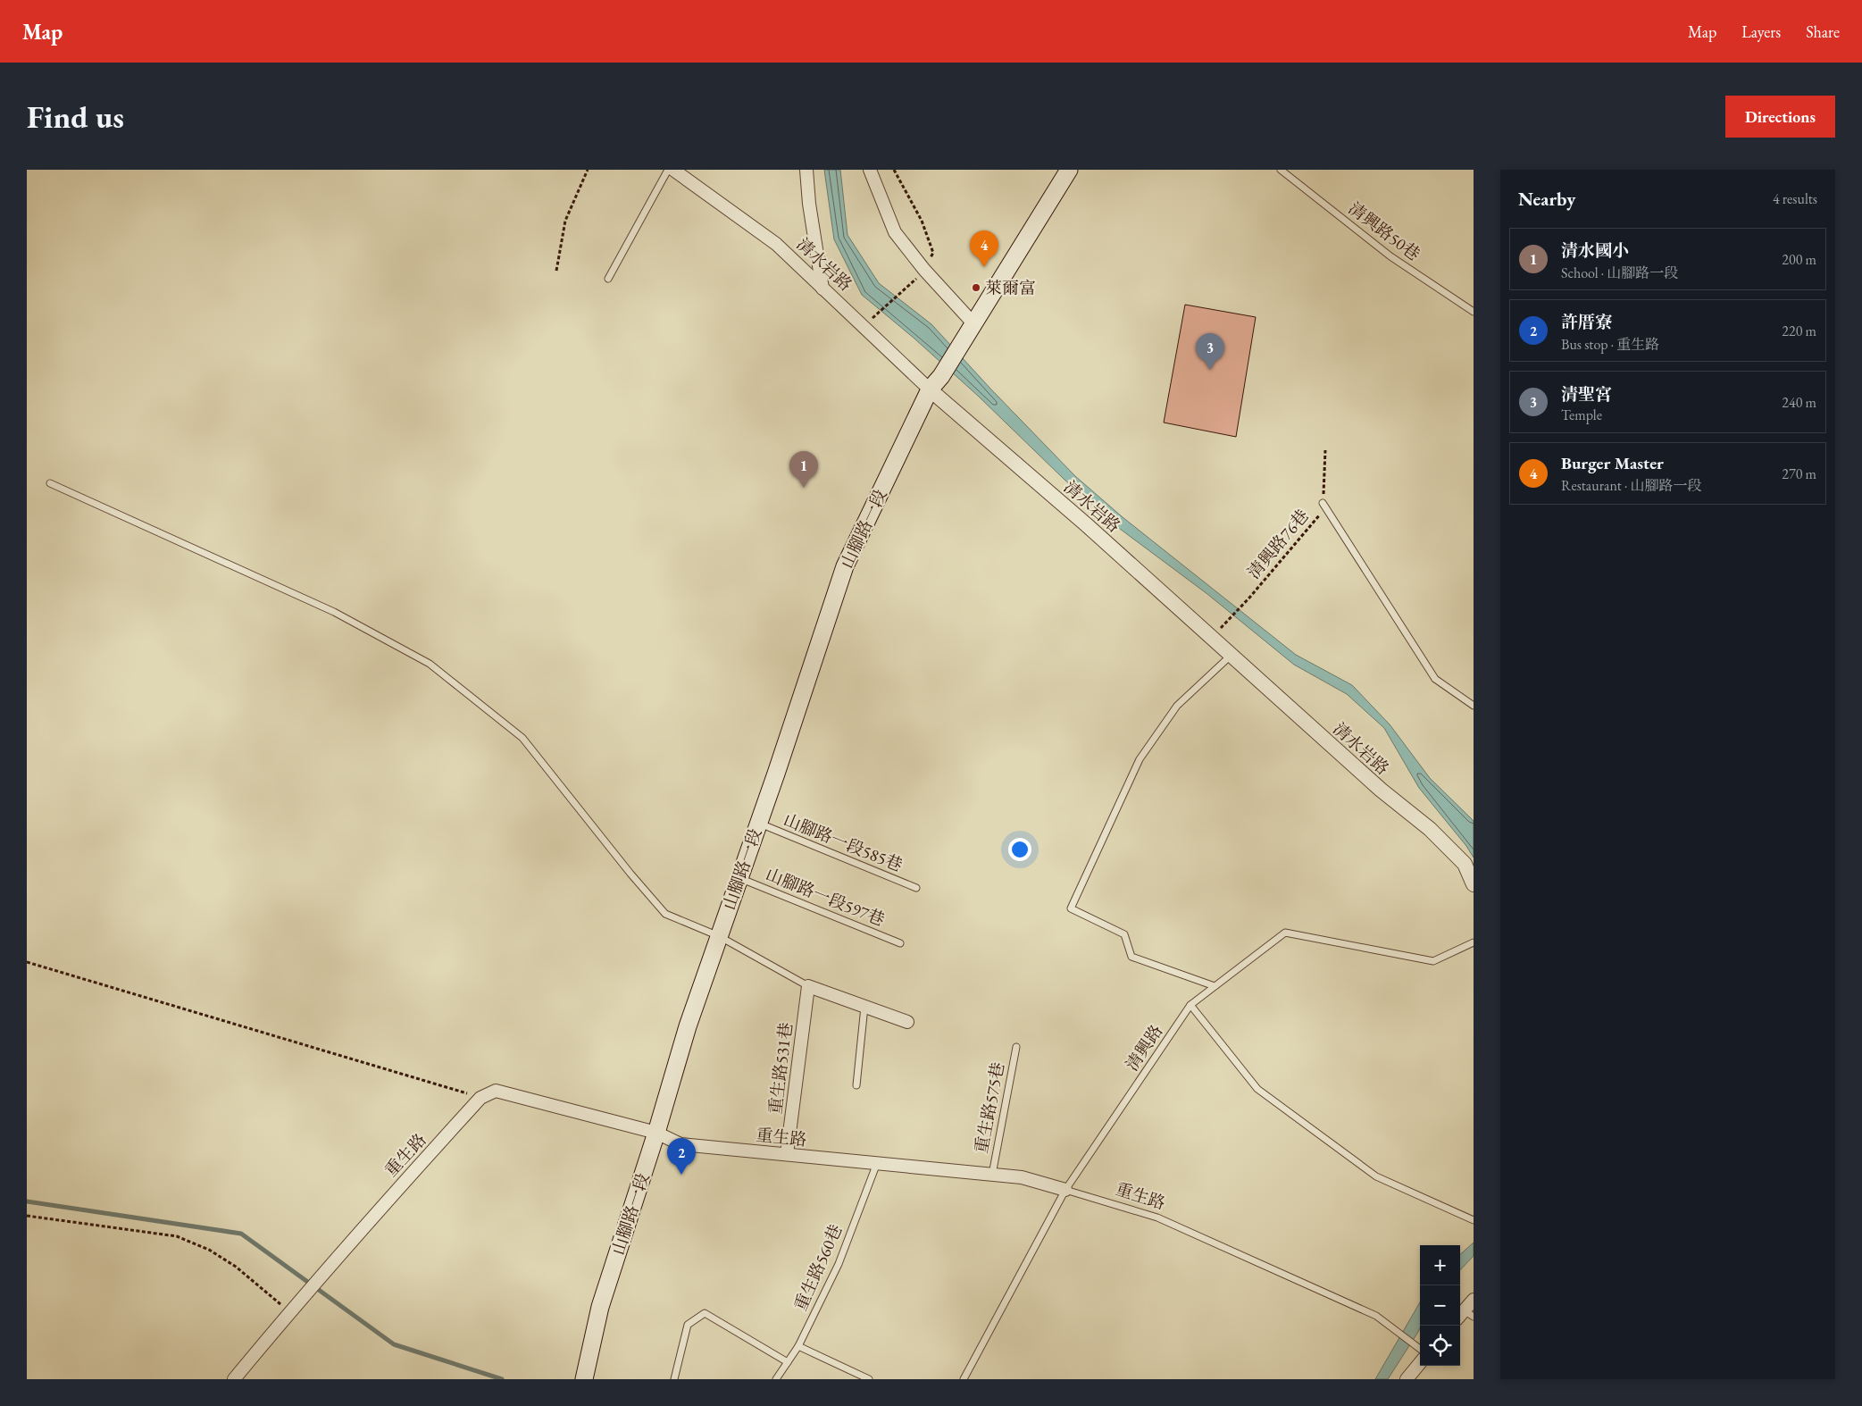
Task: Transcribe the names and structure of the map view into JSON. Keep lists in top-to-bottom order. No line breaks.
{"streets":{"main road":["山腳路一段"],"street":["清水岩路","重生路531巷","重生路"],"lane":["清興路50巷","山腳路一段585巷","山腳路一段597巷","清興路","重生路575巷","重生路560巷"],"path":["清興路76巷"]},"crossings":[["清水岩路","山腳路一段"],["清水岩路","清興路76巷"],["山腳路一段","山腳路一段585巷"],["山腳路一段","山腳路一段597巷"],["山腳路一段","重生路"],["清興路","重生路"],["重生路531巷","重生路"],["重生路575巷","重生路"],["重生路","重生路560巷"]],"places":["萊爾富"],"page":{"header":"Map","nav":["Map","Layers","Share"],"buttons":"Directions","title":"Find us","heading":["Nearby","4 results"],"list":[{"mark":"1","name":"清水國小","note":"School · 山腳路一段","value":"200 m"},{"mark":"2","name":"許厝寮","note":"Bus stop · 重生路","value":"220 m"},{"mark":"3","name":"清聖宮","note":"Temple","value":"240 m"},{"mark":"4","name":"Burger Master","note":"Restaurant · 山腳路一段","value":"270 m"}],"pins":["4","3","1","2"],"map_buttons":["+","−"]}}
